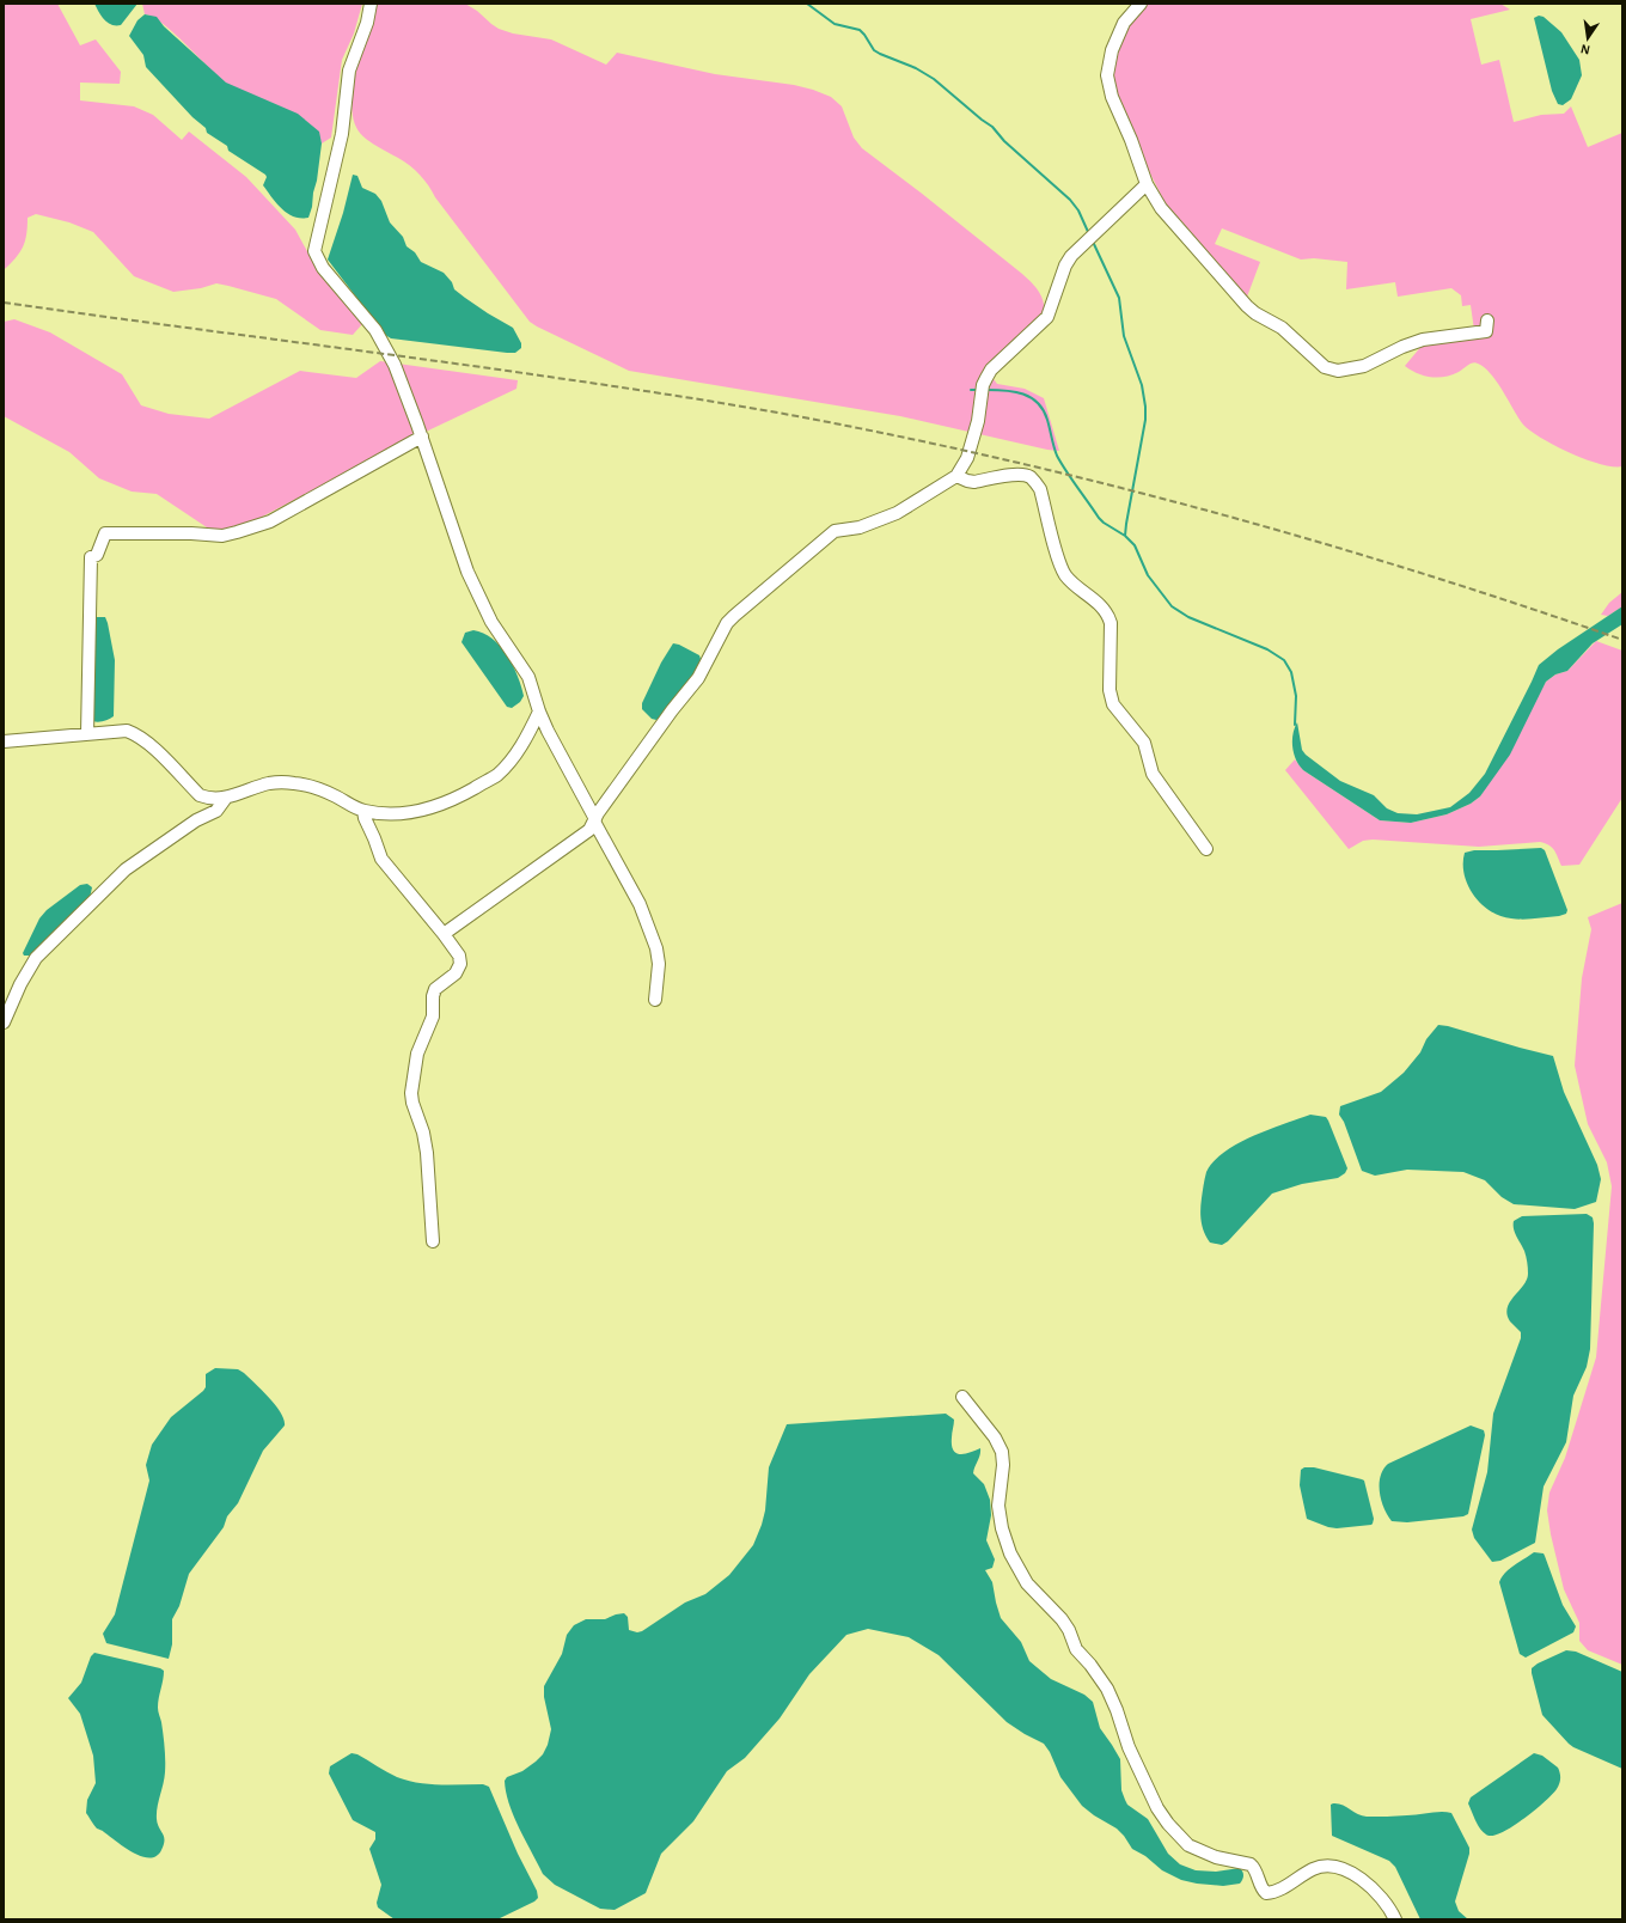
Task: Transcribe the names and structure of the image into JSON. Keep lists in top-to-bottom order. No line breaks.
{"north":"bottom"}
